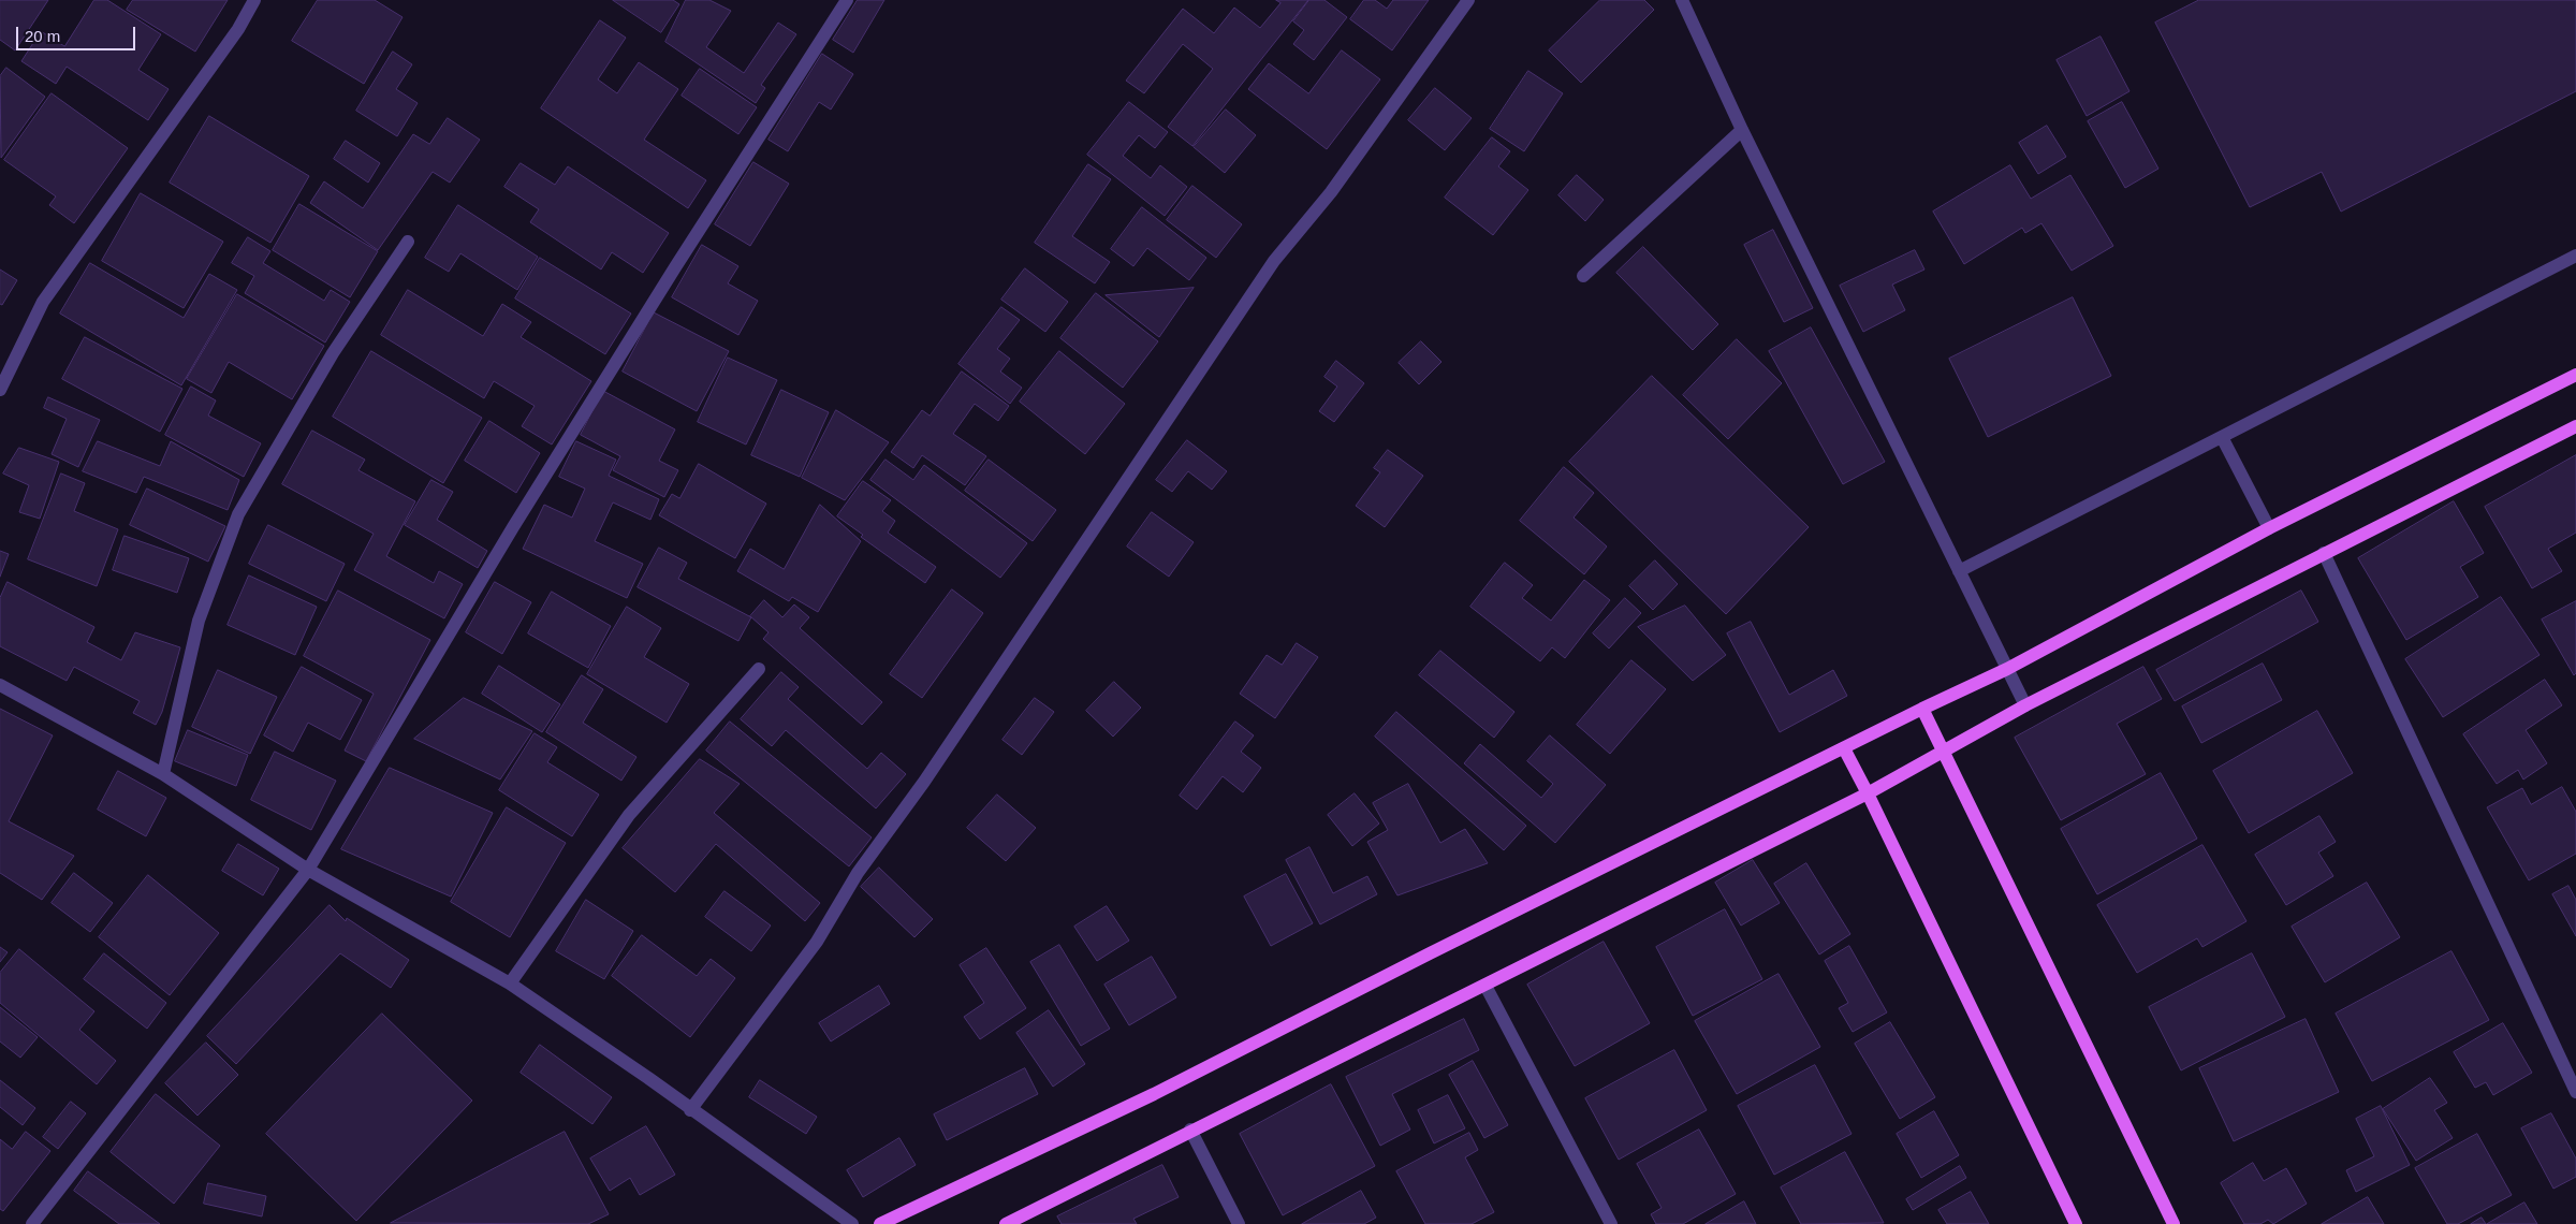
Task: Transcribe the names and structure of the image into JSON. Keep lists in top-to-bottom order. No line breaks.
{"scale_bar":"20 m"}
